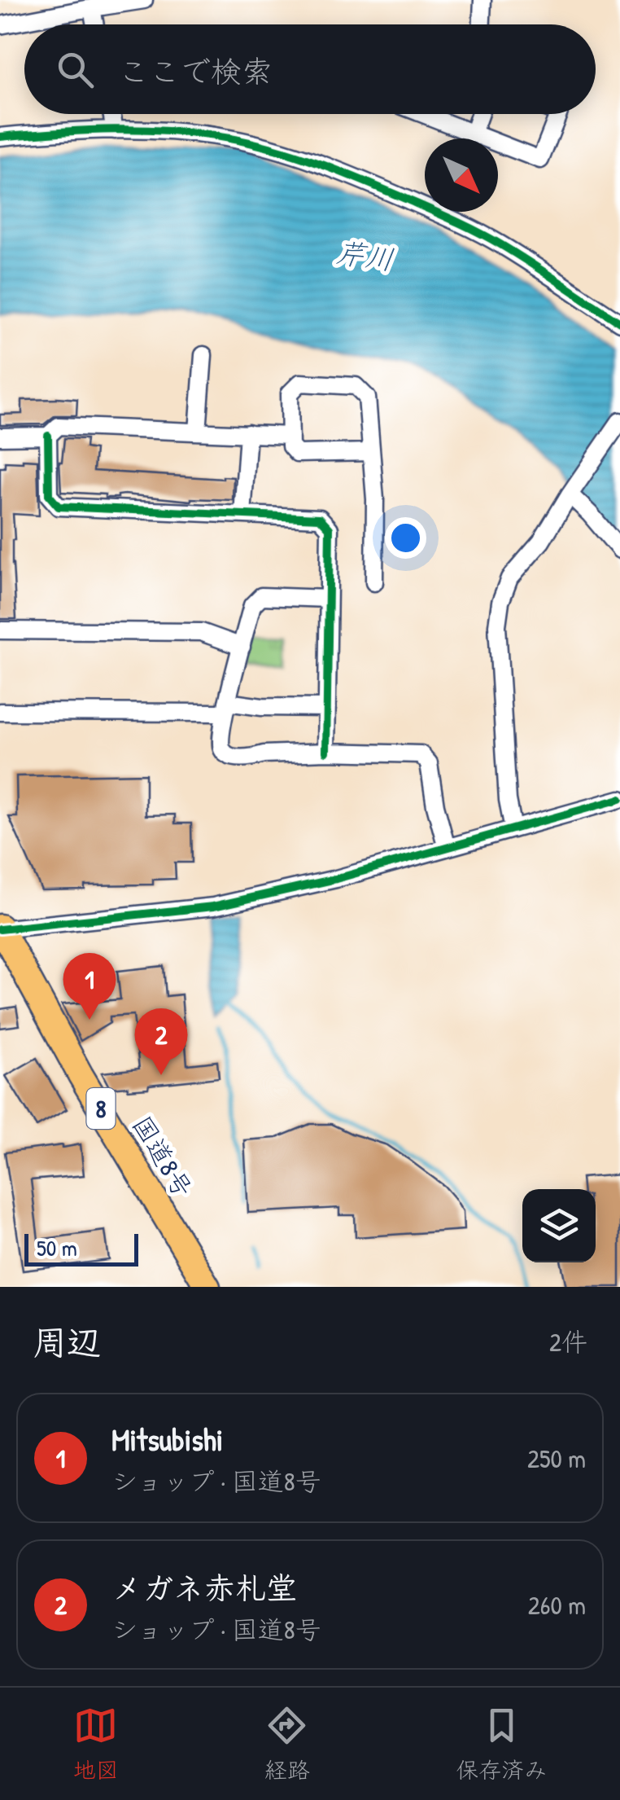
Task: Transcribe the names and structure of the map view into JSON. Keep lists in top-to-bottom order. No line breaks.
{"streets":{"highway":["8","国道8号"]},"water":["芹川"],"scale_bar":"50 m","north":"bottom right","page":{"search":"ここで検索","pins":["1","2"],"scale":"50 m","heading":["周辺","2件"],"list":[{"mark":"1","name":"Mitsubishi","note":"ショップ · 国道8号","value":"250 m"},{"mark":"2","name":"メガネ赤札堂","note":"ショップ · 国道8号","value":"260 m"}],"nav":["地図","経路","保存済み"]}}
